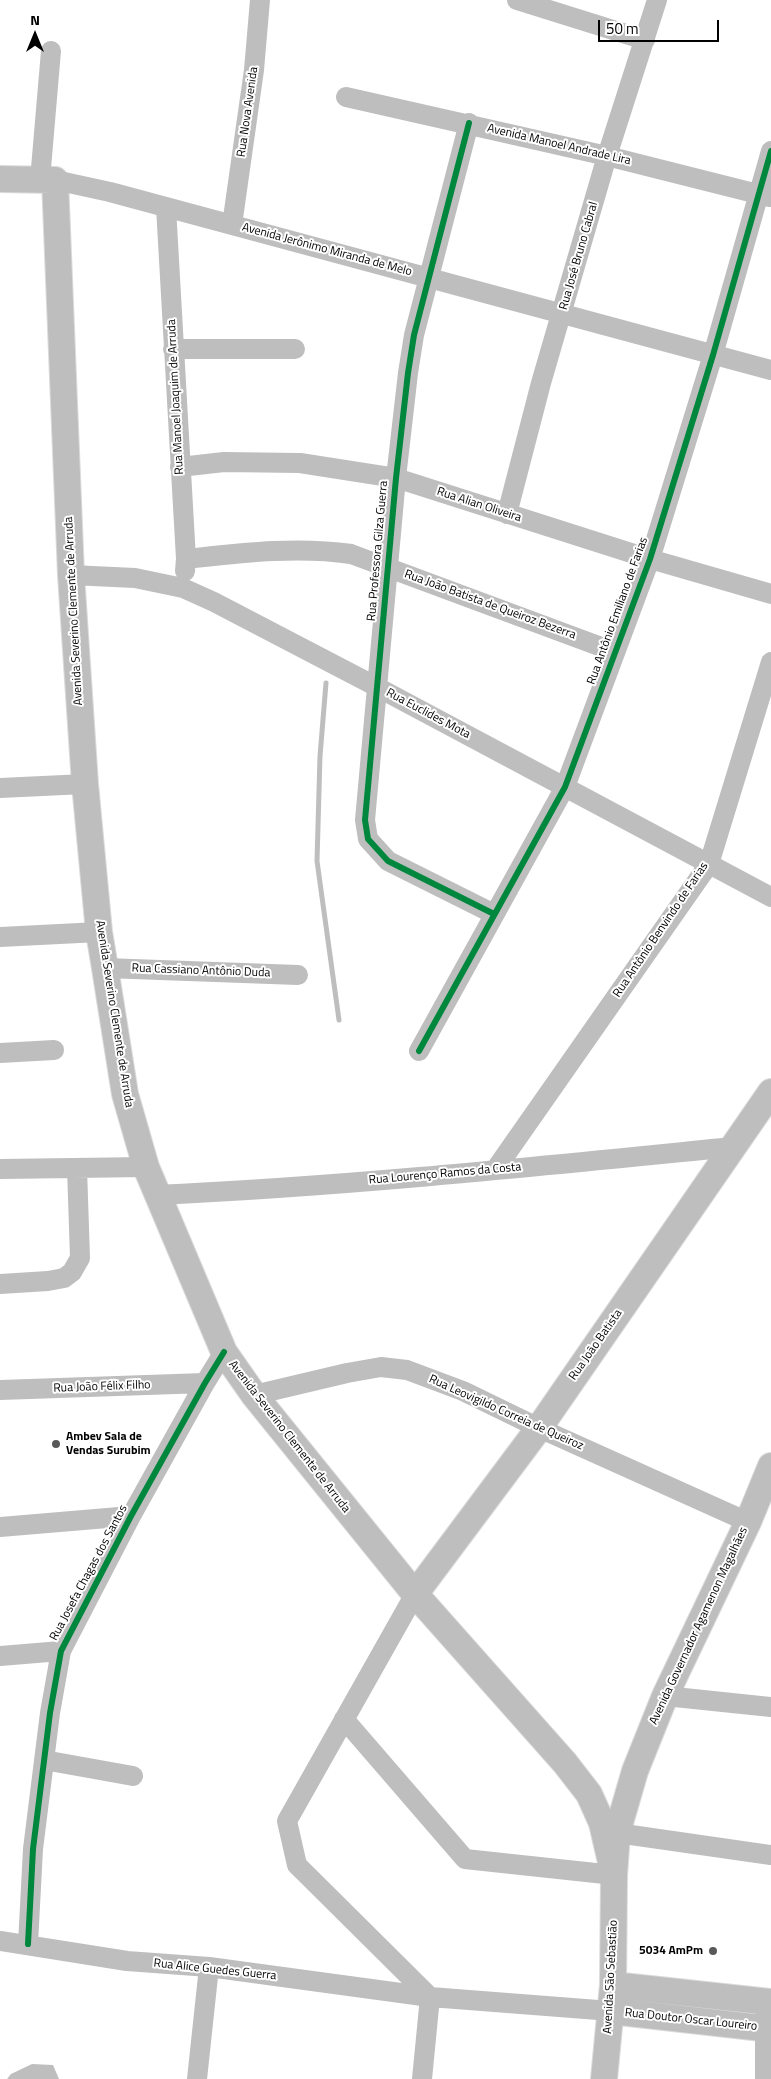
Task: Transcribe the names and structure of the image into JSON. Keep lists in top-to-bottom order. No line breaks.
{"streets":{"main road":["Avenida Severino Clemente de Arruda","Rua João Batista","Avenida Governador Agamenon Magalhães","Avenida São Sebastião","Rua Doutor Oscar Loureiro"],"street":["Rua Nova Avenida","Avenida Manoel Andrade Lira","Avenida Jerônimo Miranda de Melo","Rua José Bruno Cabral","Rua Manoel Joaquim de Arruda","Rua Alian Oliveira","Rua Professora Gilza Guerra","Rua João Batista de Queiroz Bezerra","Rua Antônio Emiliano de Farias","Rua Euclides Mota","Rua Antônio Benvindo de Farias","Rua Cassiano Antônio Duda","Rua Lourenço Ramos da Costa","Rua João Félix Filho","Rua Leovigildo Correia de Queiroz","Rua Josefa Chagas dos Santos","Rua Alice Guedes Guerra"]},"crossings":[["Rua Nova Avenida","Avenida Jerônimo Miranda de Melo"],["Avenida Manoel Andrade Lira","Rua José Bruno Cabral"],["Avenida Manoel Andrade Lira","Rua Professora Gilza Guerra"],["Avenida Manoel Andrade Lira","Rua Antônio Emiliano de Farias"],["Avenida Jerônimo Miranda de Melo","Rua José Bruno Cabral"],["Avenida Jerônimo Miranda de Melo","Rua Manoel Joaquim de Arruda"],["Avenida Jerônimo Miranda de Melo","Rua Professora Gilza Guerra"],["Avenida Jerônimo Miranda de Melo","Avenida Severino Clemente de Arruda"],["Avenida Jerônimo Miranda de Melo","Rua Antônio Emiliano de Farias"],["Rua José Bruno Cabral","Rua Alian Oliveira"],["Rua Manoel Joaquim de Arruda","Rua Alian Oliveira"],["Rua Manoel Joaquim de Arruda","Rua João Batista de Queiroz Bezerra"],["Rua Manoel Joaquim de Arruda","Rua Euclides Mota"],["Rua Alian Oliveira","Rua Professora Gilza Guerra"],["Rua Alian Oliveira","Rua Antônio Emiliano de Farias"],["Rua Professora Gilza Guerra","Rua João Batista de Queiroz Bezerra"],["Rua Professora Gilza Guerra","Rua Antônio Emiliano de Farias"],["Rua Professora Gilza Guerra","Rua Euclides Mota"],["Rua João Batista de Queiroz Bezerra","Rua Antônio Emiliano de Farias"],["Avenida Severino Clemente de Arruda","Rua Euclides Mota"],["Avenida Severino Clemente de Arruda","Rua Cassiano Antônio Duda"],["Avenida Severino Clemente de Arruda","Rua Lourenço Ramos da Costa"],["Avenida Severino Clemente de Arruda","Rua João Batista"],["Avenida Severino Clemente de Arruda","Rua Leovigildo Correia de Queiroz"],["Avenida Severino Clemente de Arruda","Rua Josefa Chagas dos Santos"],["Avenida Severino Clemente de Arruda","Avenida Governador Agamenon Magalhães"],["Avenida Severino Clemente de Arruda","Avenida São Sebastião"],["Rua Antônio Emiliano de Farias","Rua Euclides Mota"],["Rua Euclides Mota","Rua Antônio Benvindo de Farias"],["Rua Antônio Benvindo de Farias","Rua Lourenço Ramos da Costa"],["Rua Lourenço Ramos da Costa","Rua João Batista"],["Rua João Batista","Rua Leovigildo Correia de Queiroz"],["Rua João Félix Filho","Rua Josefa Chagas dos Santos"],["Rua Leovigildo Correia de Queiroz","Avenida Governador Agamenon Magalhães"],["Rua Josefa Chagas dos Santos","Rua Alice Guedes Guerra"],["Avenida Governador Agamenon Magalhães","Avenida São Sebastião"],["Rua Alice Guedes Guerra","Avenida São Sebastião"],["Rua Alice Guedes Guerra","Rua Doutor Oscar Loureiro"],["Avenida São Sebastião","Rua Doutor Oscar Loureiro"]],"places":["Ambev Sala de Vendas Surubim","5034 AmPm"],"scale_bar":"50 m","north":"top"}
